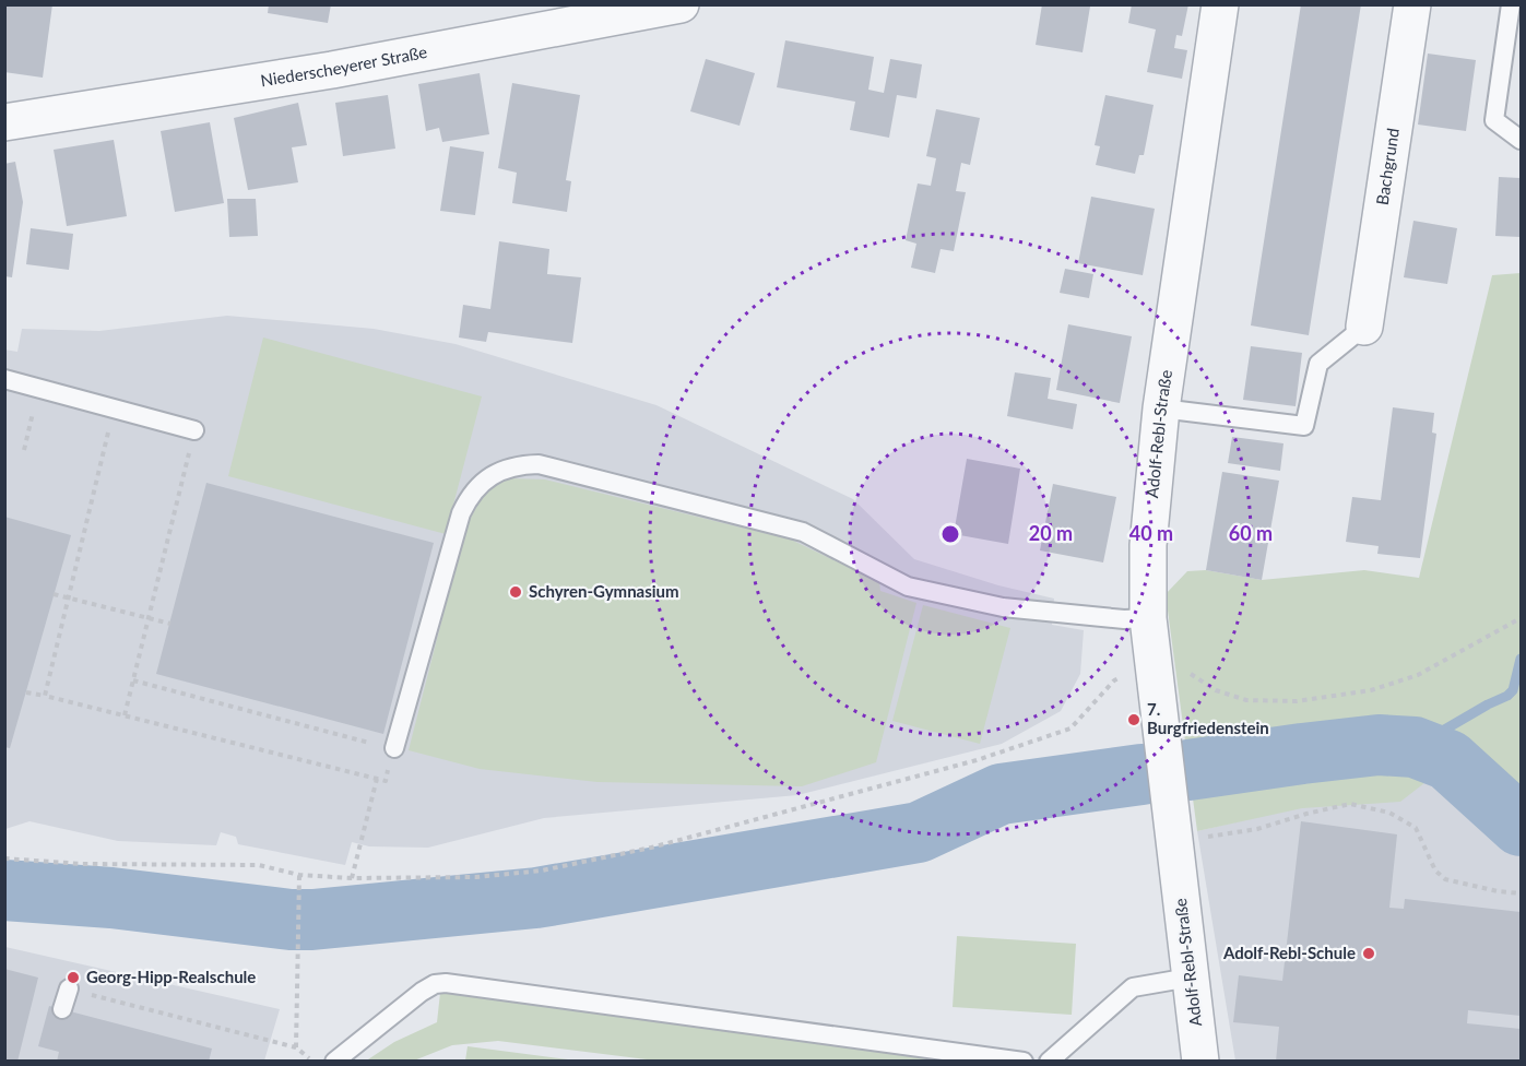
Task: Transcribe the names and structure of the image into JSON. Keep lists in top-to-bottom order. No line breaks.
{"streets":{"street":["Niederscheyerer Straße","Bachgrund","Adolf-Rebl-Straße"]},"places":["Schyren-Gymnasium","7. Burgfriedenstein","Adolf-Rebl-Schule","Georg-Hipp-Realschule"],"rings":["20 m","40 m","60 m"]}
